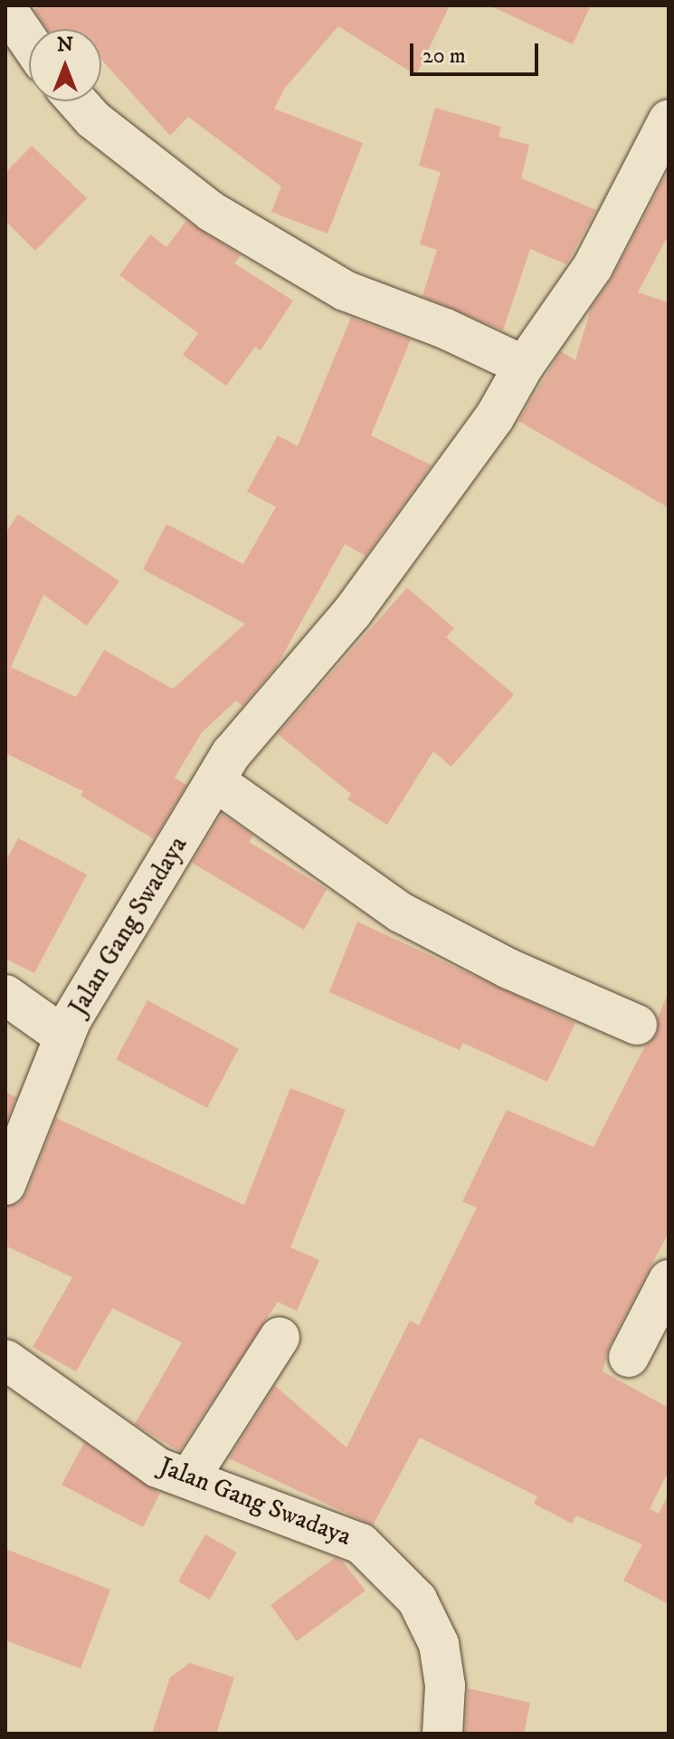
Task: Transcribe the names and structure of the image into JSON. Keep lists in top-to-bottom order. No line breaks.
{"streets":{"street":["Jalan Gang Swadaya"]},"scale_bar":"20 m","north":"top"}
